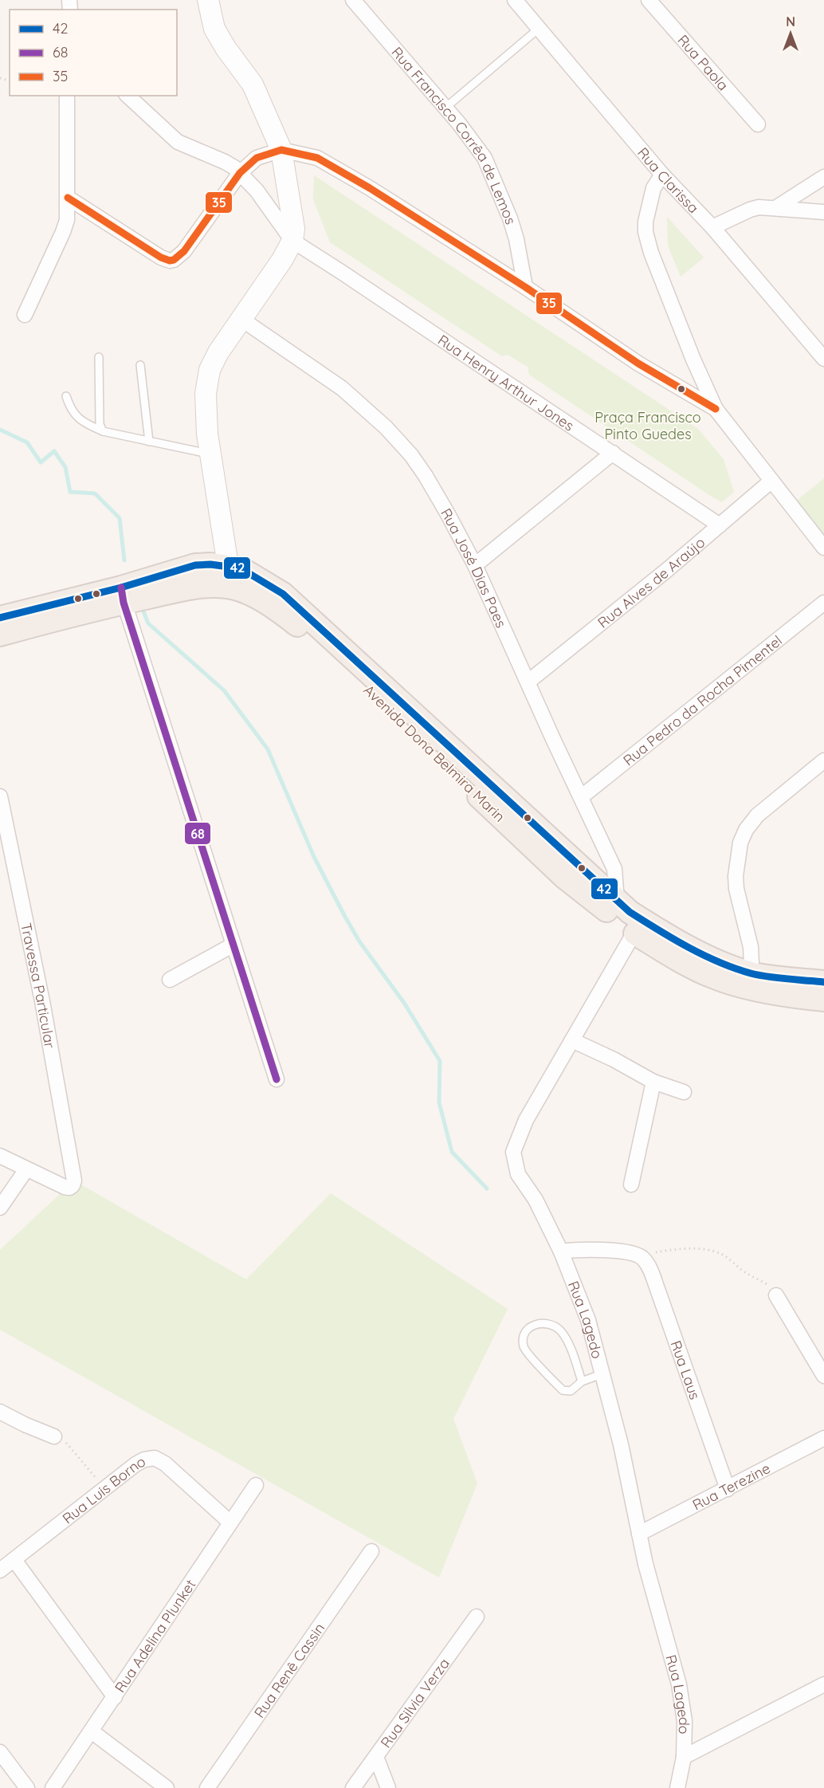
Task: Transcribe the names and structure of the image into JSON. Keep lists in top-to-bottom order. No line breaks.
{"streets":{"main road":["Avenida Dona Belmira Marin"],"street":["Rua Paola","Rua Francisco Corrêa de Lemos","Rua Clarissa","Rua Henry Arthur Jones","Rua José Dias Paes","Rua Alves de Araújo","Rua Pedro da Rocha Pimentel","Travessa Particular","Rua Lagedo","Rua Laus","Rua Terezine","Rua Luis Borno","Rua Adelina Plunket","Rua Renê Cassin","Rua Silvia Verza"]},"crossings":[["Rua Henry Arthur Jones","Rua Alves de Araújo"],["Rua José Dias Paes","Rua Alves de Araújo"],["Rua José Dias Paes","Rua Pedro da Rocha Pimentel"],["Rua José Dias Paes","Avenida Dona Belmira Marin"],["Avenida Dona Belmira Marin","Rua Lagedo"],["Rua Lagedo","Rua Terezine"],["Rua Laus","Rua Terezine"],["Rua Luis Borno","Rua Adelina Plunket"]],"parks":["Praça Francisco Pinto Guedes"],"lines":["transit line 35","transit line 42","transit line 68"],"legend":["42","68","35"],"north":"top"}
